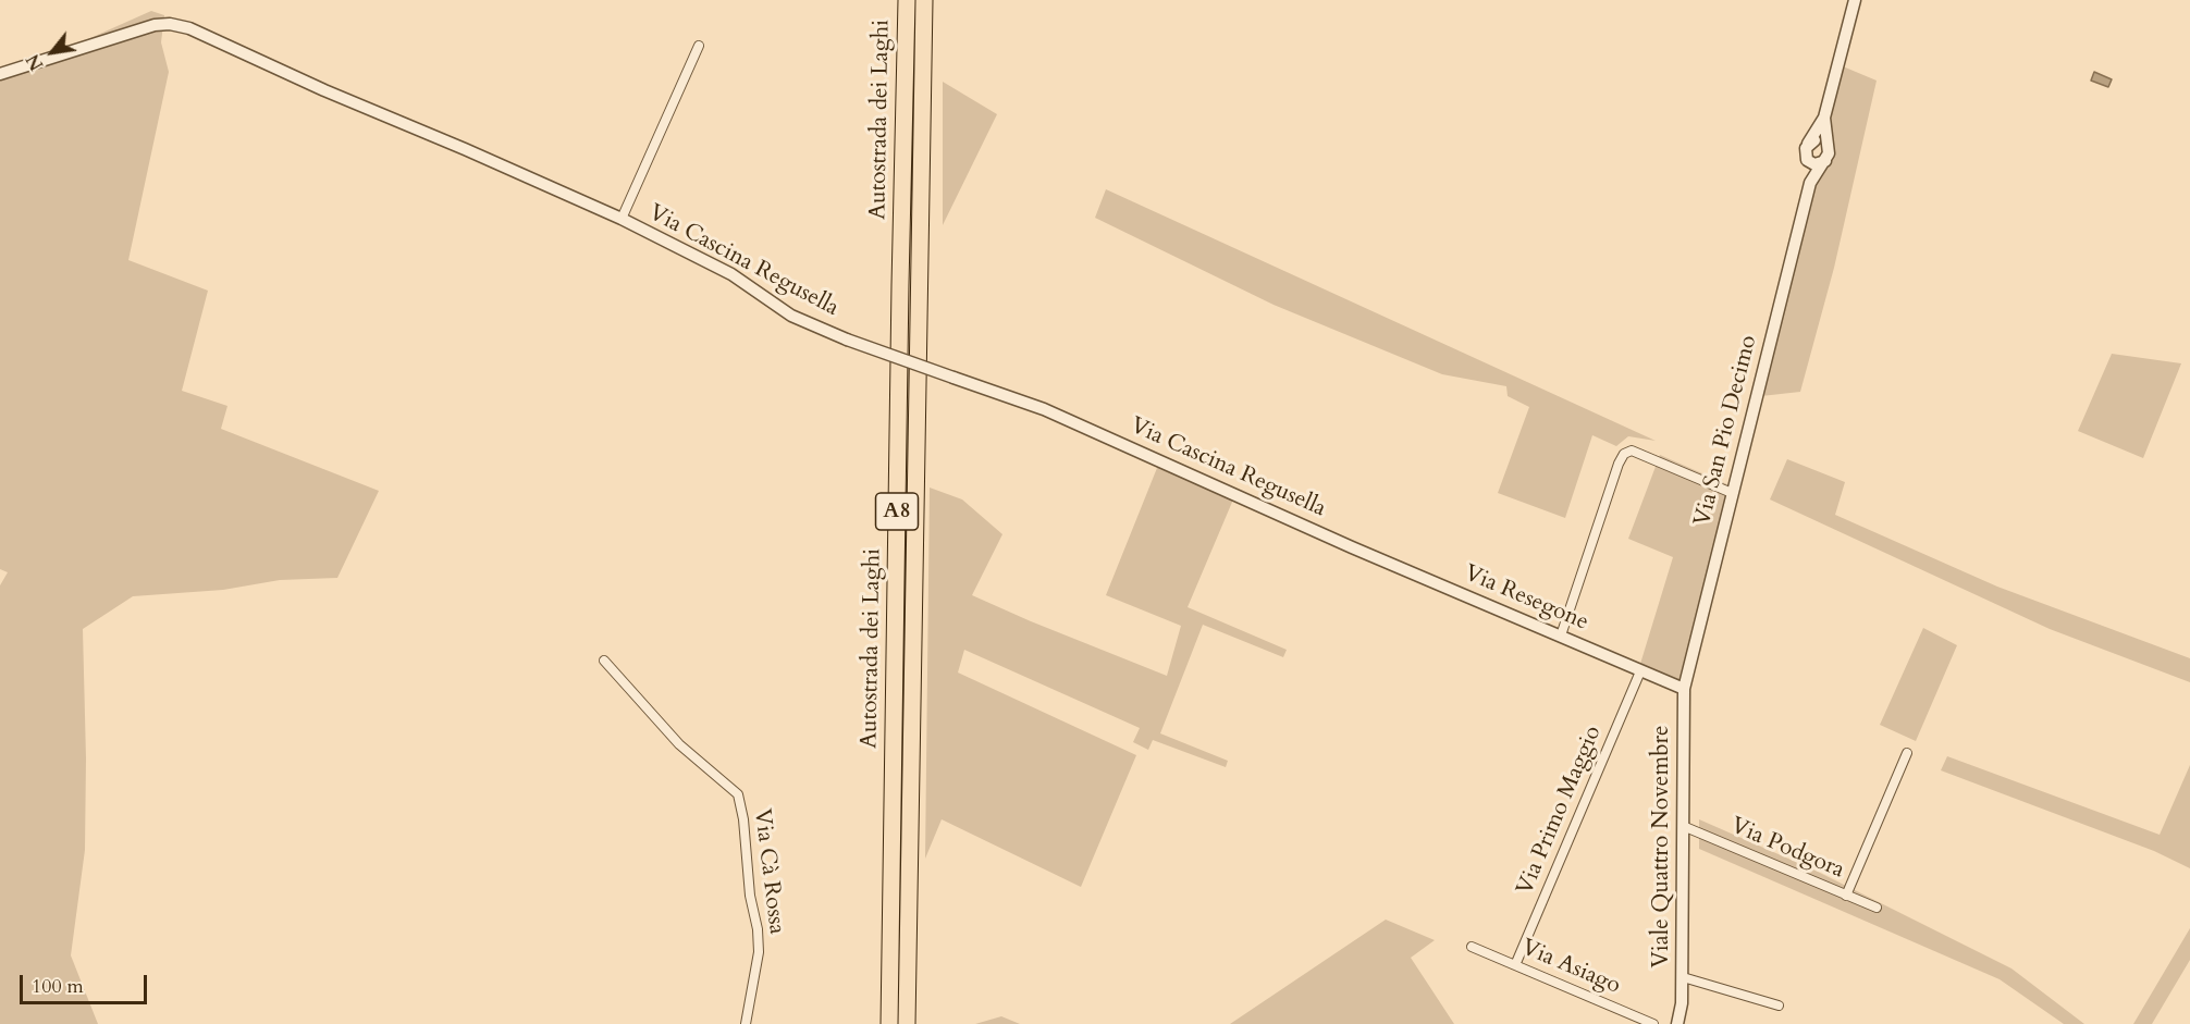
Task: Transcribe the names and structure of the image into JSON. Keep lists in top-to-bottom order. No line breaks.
{"streets":{"highway":["Autostrada dei Laghi","A8"],"street":["Via Cascina Regusella","Via San Pio Decimo","Via Resegone","Via Primo Maggio","Viale Quattro Novembre","Via Podgora","Via Cà Rossa","Via Asiago"]},"crossings":[["Via Cascina Regusella","Via Resegone"],["Via San Pio Decimo","Via Resegone"],["Via San Pio Decimo","Viale Quattro Novembre"],["Via Resegone","Via Primo Maggio"],["Via Resegone","Viale Quattro Novembre"],["Via Primo Maggio","Via Asiago"],["Viale Quattro Novembre","Via Podgora"]],"scale_bar":"100 m","north":"bottom left"}
